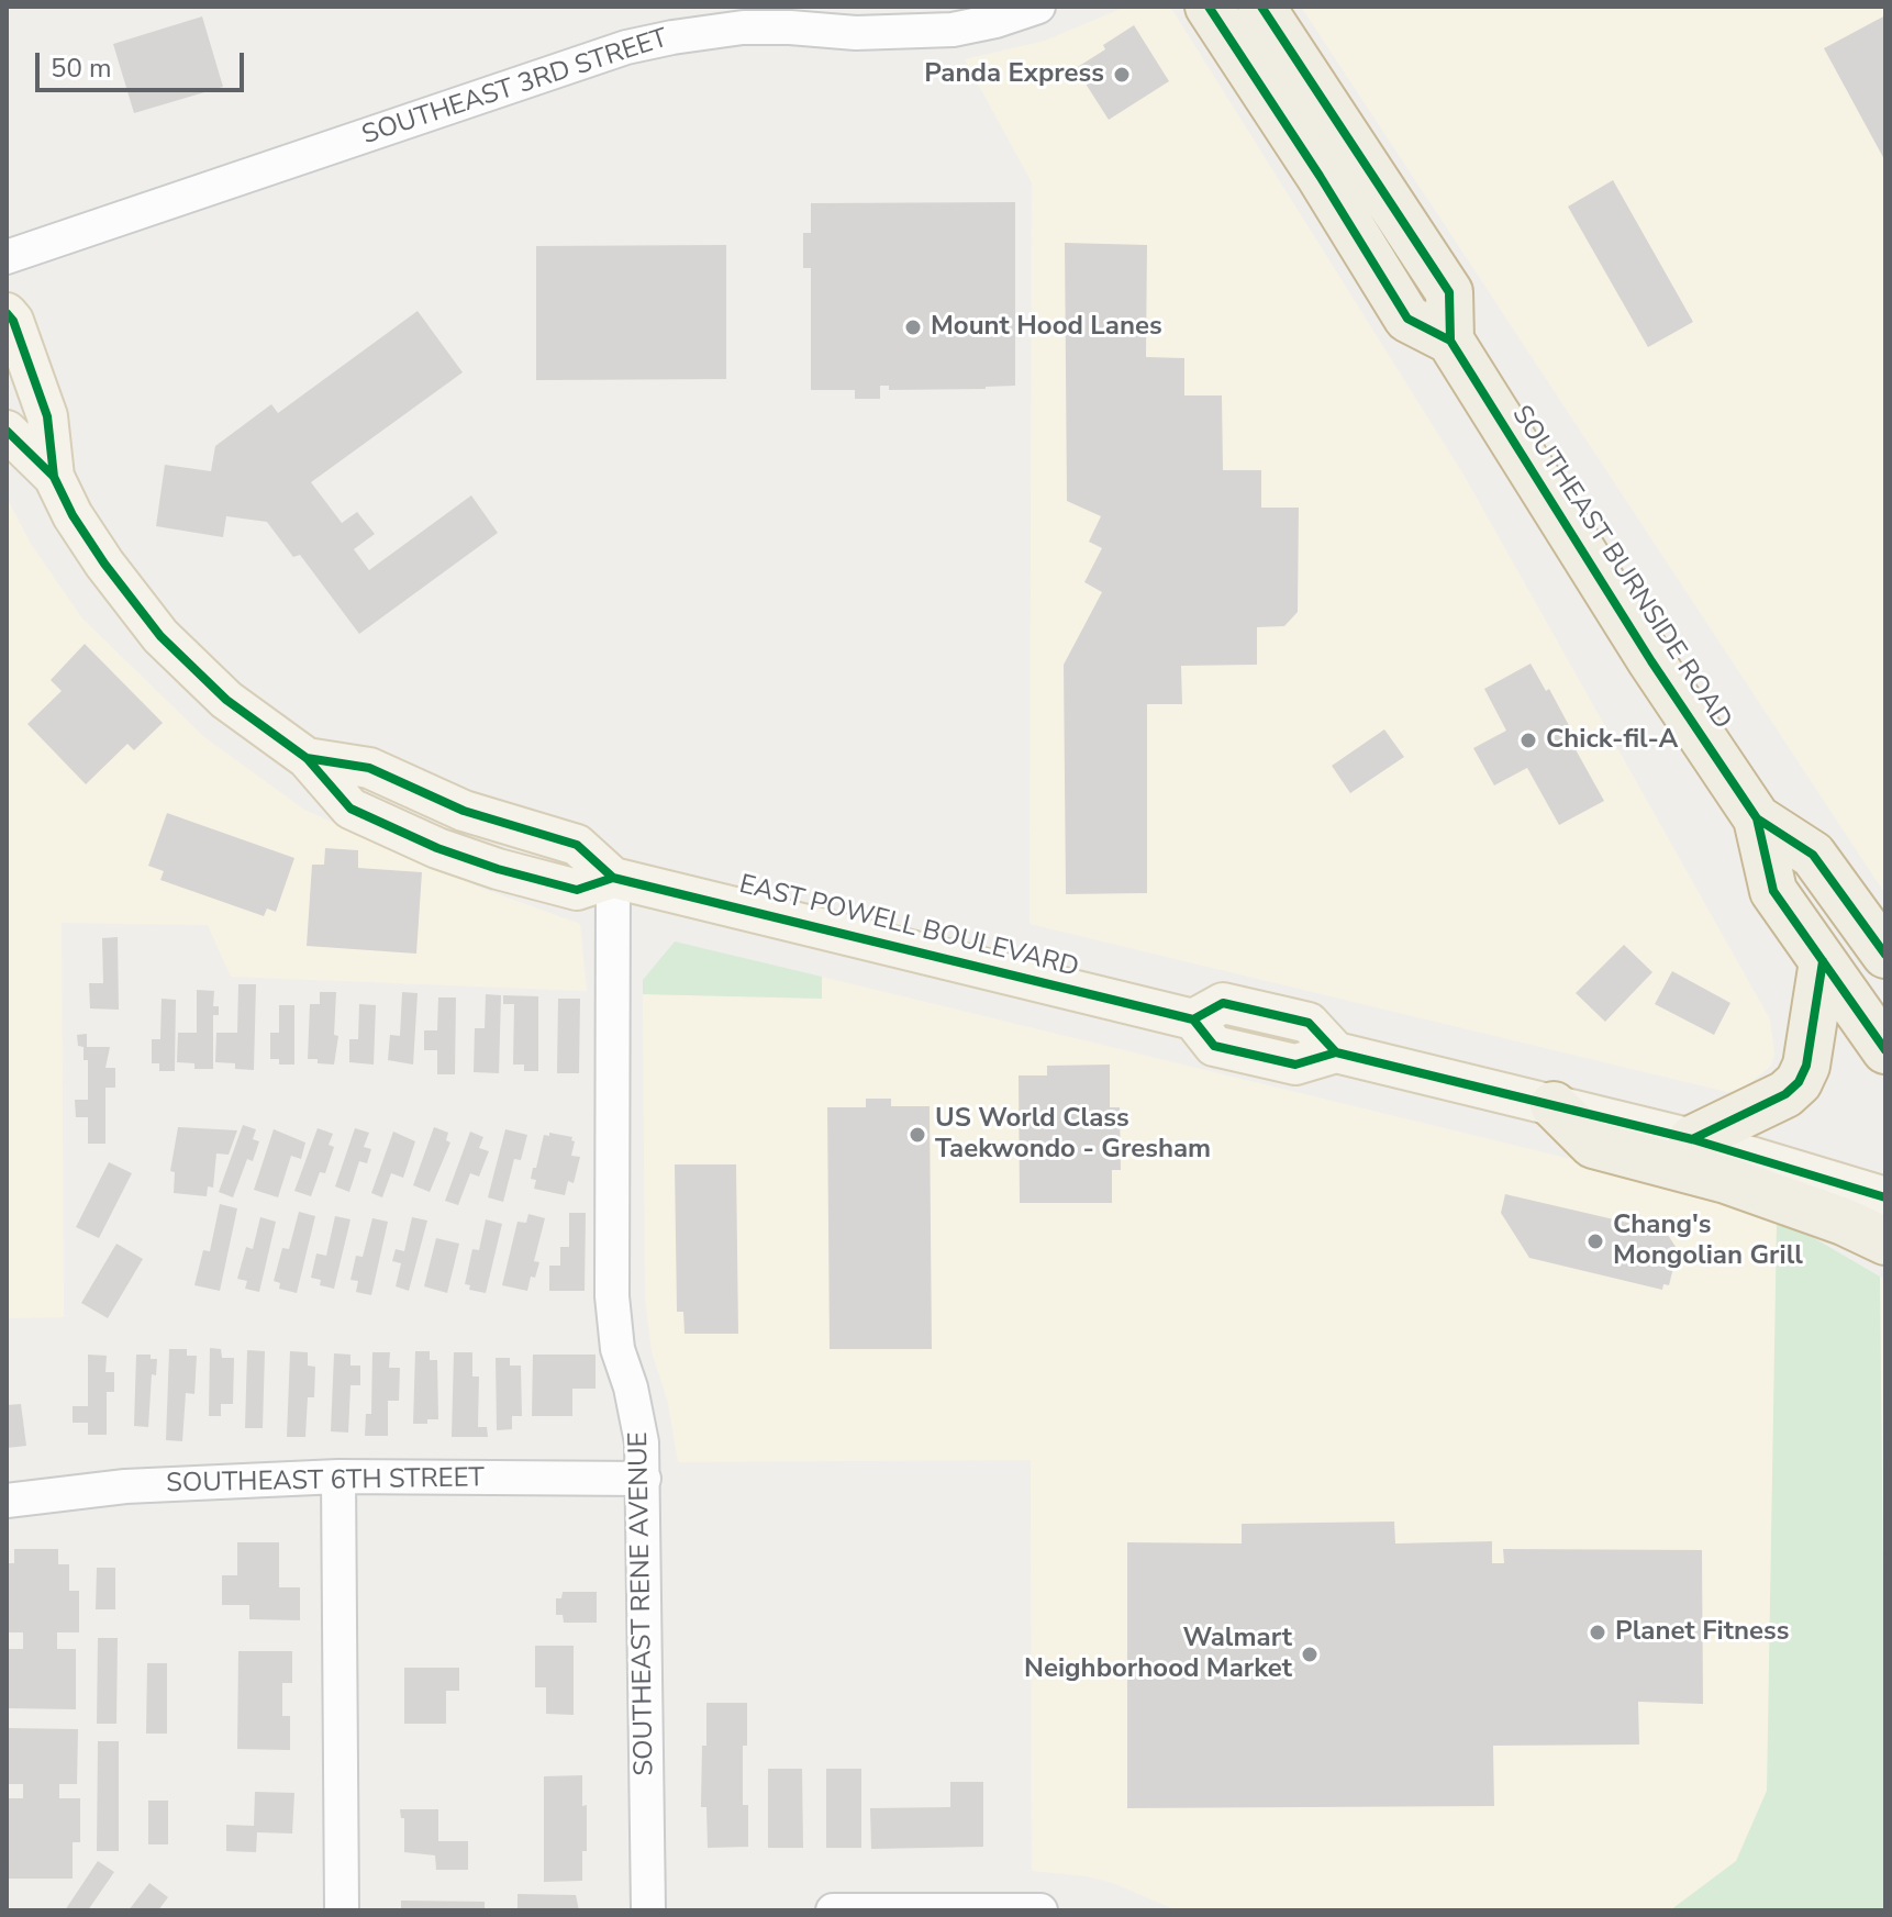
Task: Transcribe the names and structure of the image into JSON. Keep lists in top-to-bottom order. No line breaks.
{"streets":{"highway":["SOUTHEAST BURNSIDE ROAD"],"main road":["EAST POWELL BOULEVARD"],"street":["SOUTHEAST 3RD STREET","SOUTHEAST 6TH STREET","SOUTHEAST RENE AVENUE"]},"crossings":[["EAST POWELL BOULEVARD","SOUTHEAST RENE AVENUE"],["SOUTHEAST 6TH STREET","SOUTHEAST RENE AVENUE"]],"places":["Panda Express","Mount Hood Lanes","Chick-fil-A","US World Class Taekwondo - Gresham","Chang's Mongolian Grill","Planet Fitness","Walmart Neighborhood Market"],"scale_bar":"50 m"}
